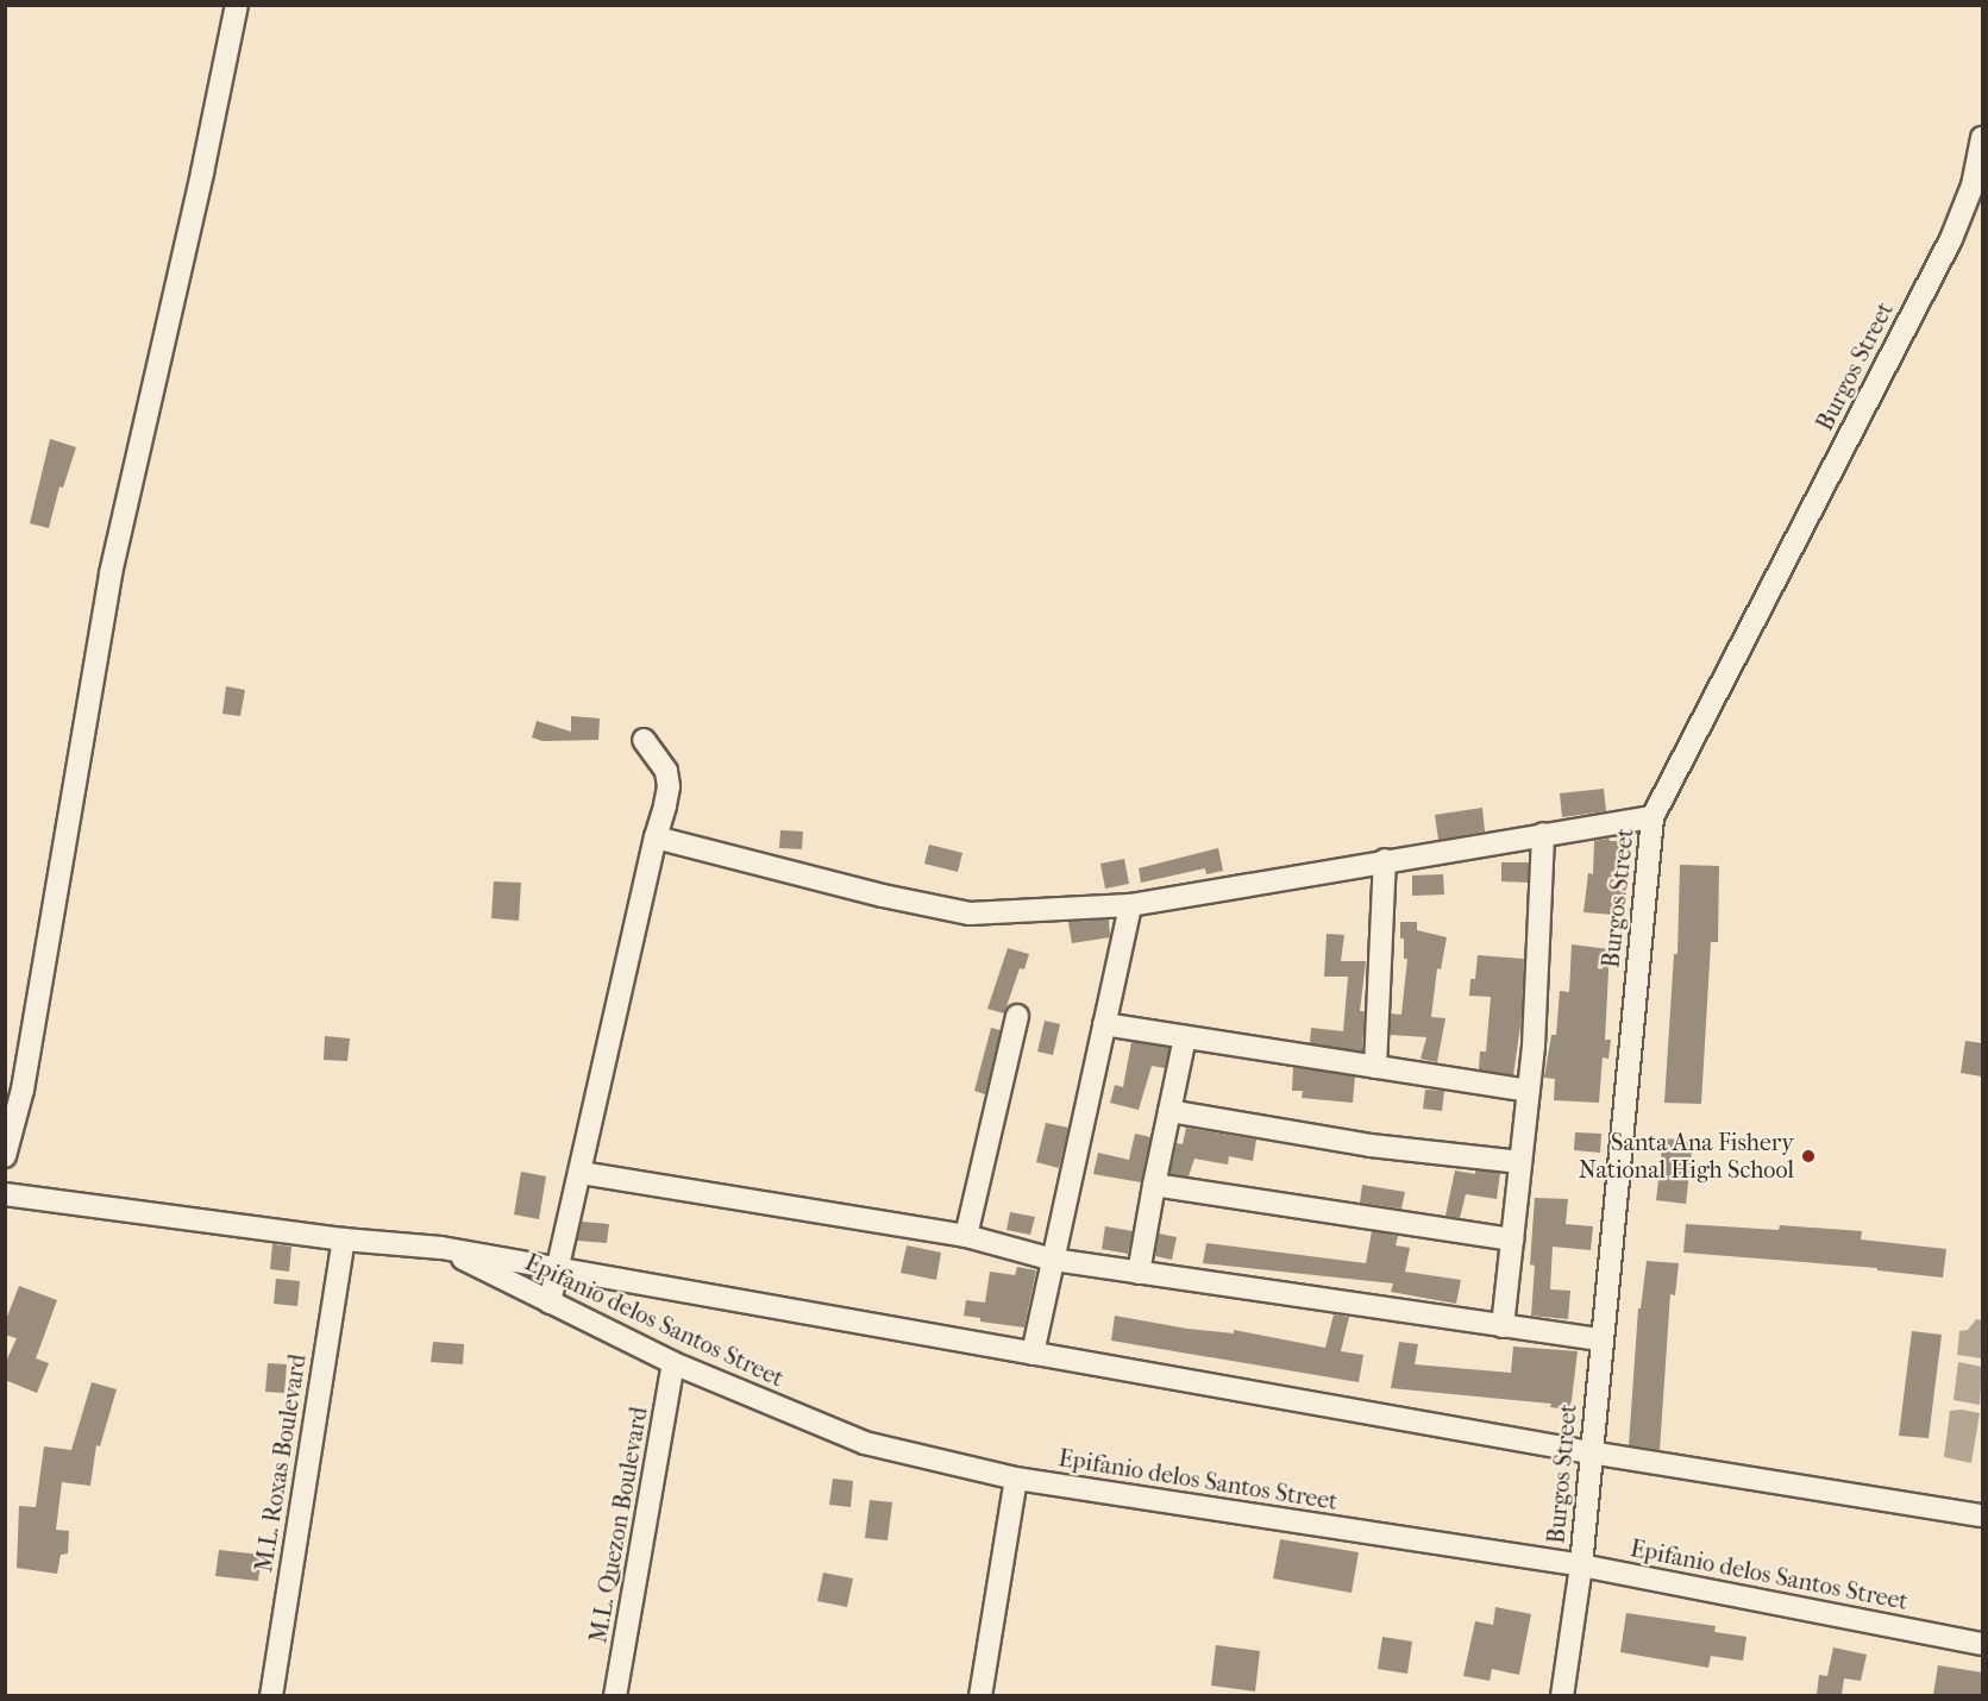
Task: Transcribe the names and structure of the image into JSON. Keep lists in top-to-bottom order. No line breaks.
{"streets":{"street":["Burgos Street","Epifanio delos Santos Street","M.L. Roxas Boulevard","M.L. Quezon Boulevard"]},"crossings":[["Burgos Street","Epifanio delos Santos Street"],["Epifanio delos Santos Street","M.L. Quezon Boulevard"]],"places":["Santa Ana Fishery National High School"]}
